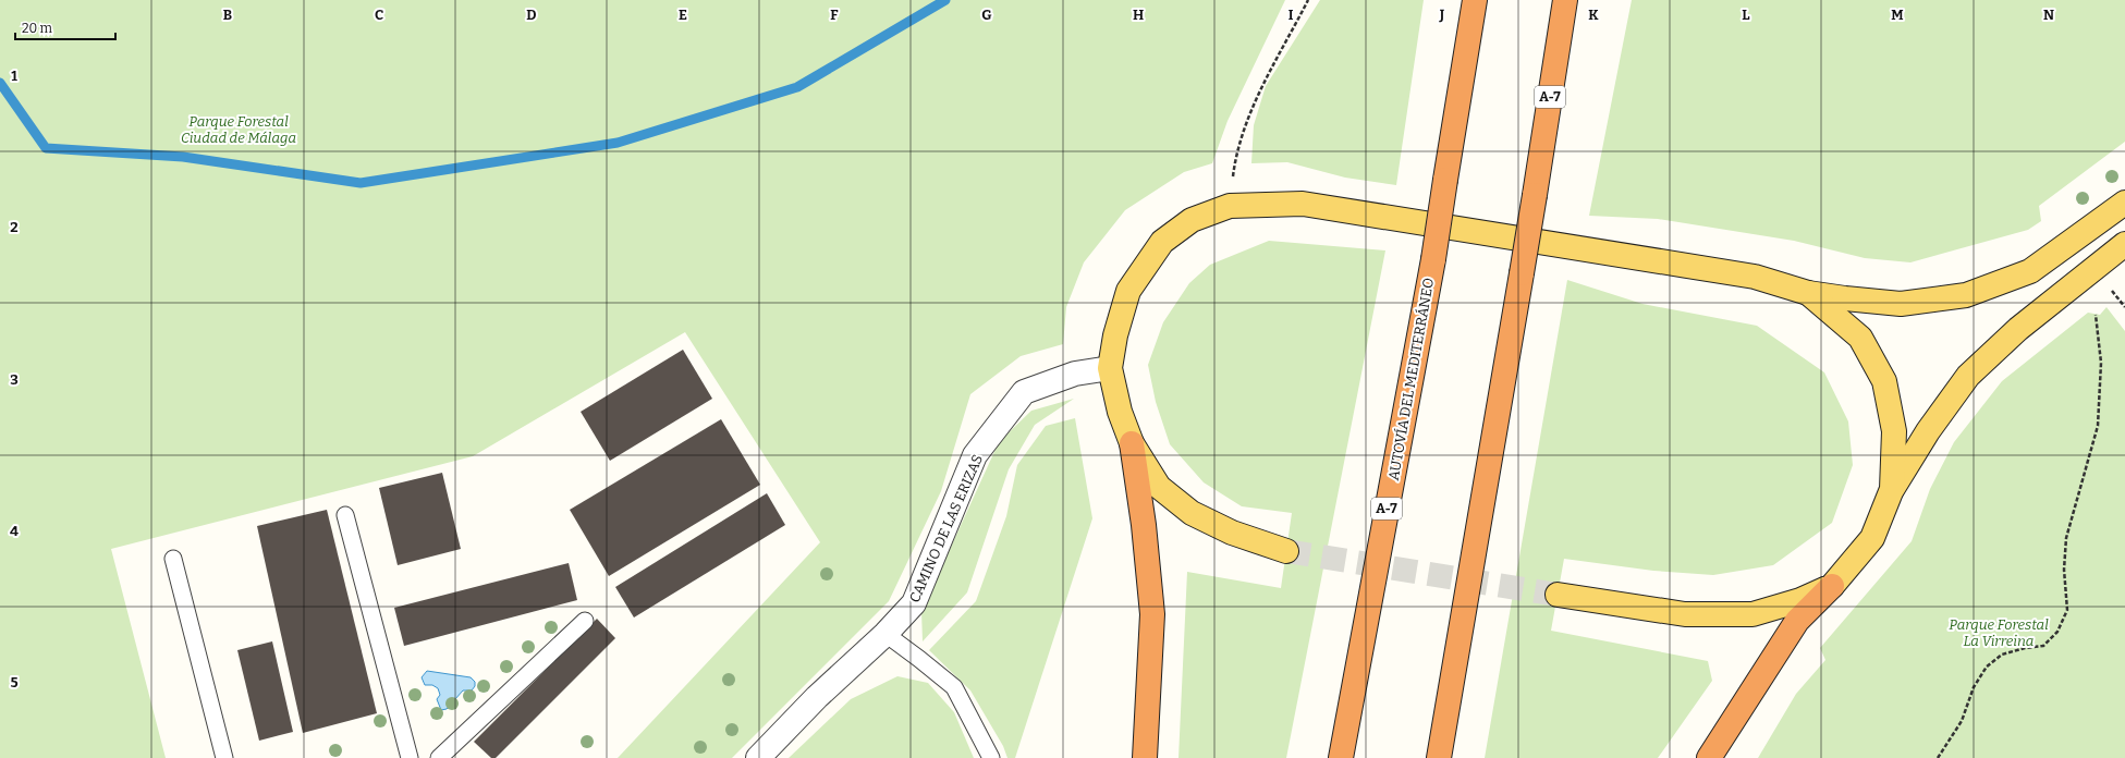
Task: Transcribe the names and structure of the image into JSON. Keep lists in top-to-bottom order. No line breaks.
{"streets":{"highway":["A-7","AUTOVÍA DEL MEDITERRÁNEO"],"street":["CAMINO DE LAS ERIZAS"]},"parks":["Parque Forestal Ciudad de Málaga","Parque Forestal La Virreina"],"scale_bar":"20 m","grid":{"columns":["B","C","D","E","F","G","H","I","J","K","L","M","N"],"rows":["1","2","3","4","5"]}}
